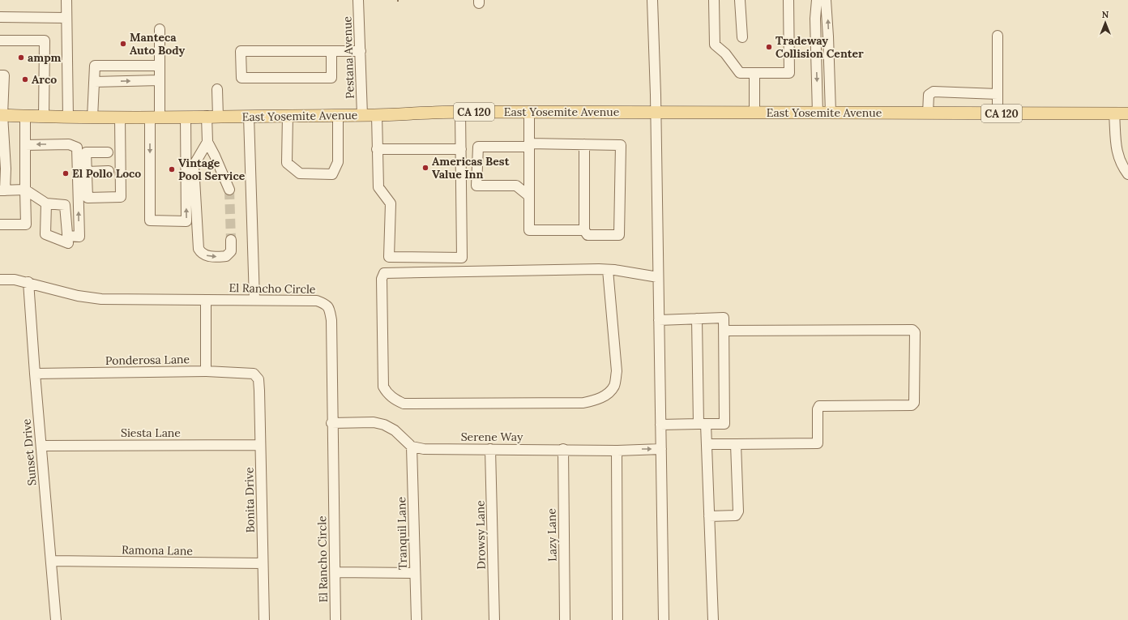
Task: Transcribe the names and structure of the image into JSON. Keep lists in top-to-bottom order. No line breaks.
{"streets":{"main road":["CA 120","East Yosemite Avenue"],"street":["Pestana Avenue","El Rancho Circle","Ponderosa Lane","Siesta Lane","Serene Way","Sunset Drive","Bonita Drive","Tranquil Lane","Drowsy Lane","Lazy Lane","Ramona Lane"]},"crossings":[["Pestana Avenue","East Yosemite Avenue"],["CA 120","East Yosemite Avenue"],["El Rancho Circle","Sunset Drive"],["Ponderosa Lane","Sunset Drive"],["Ponderosa Lane","Bonita Drive"],["Siesta Lane","Sunset Drive"],["Siesta Lane","Bonita Drive"],["Serene Way","Tranquil Lane"],["Serene Way","Drowsy Lane"],["Serene Way","Lazy Lane"],["Sunset Drive","Ramona Lane"],["Bonita Drive","Ramona Lane"]],"places":["Manteca Auto Body","Tradeway Collision Center","ampm","Arco","Americas Best Value Inn","Vintage Pool Service","El Pollo Loco"],"north":"top"}
